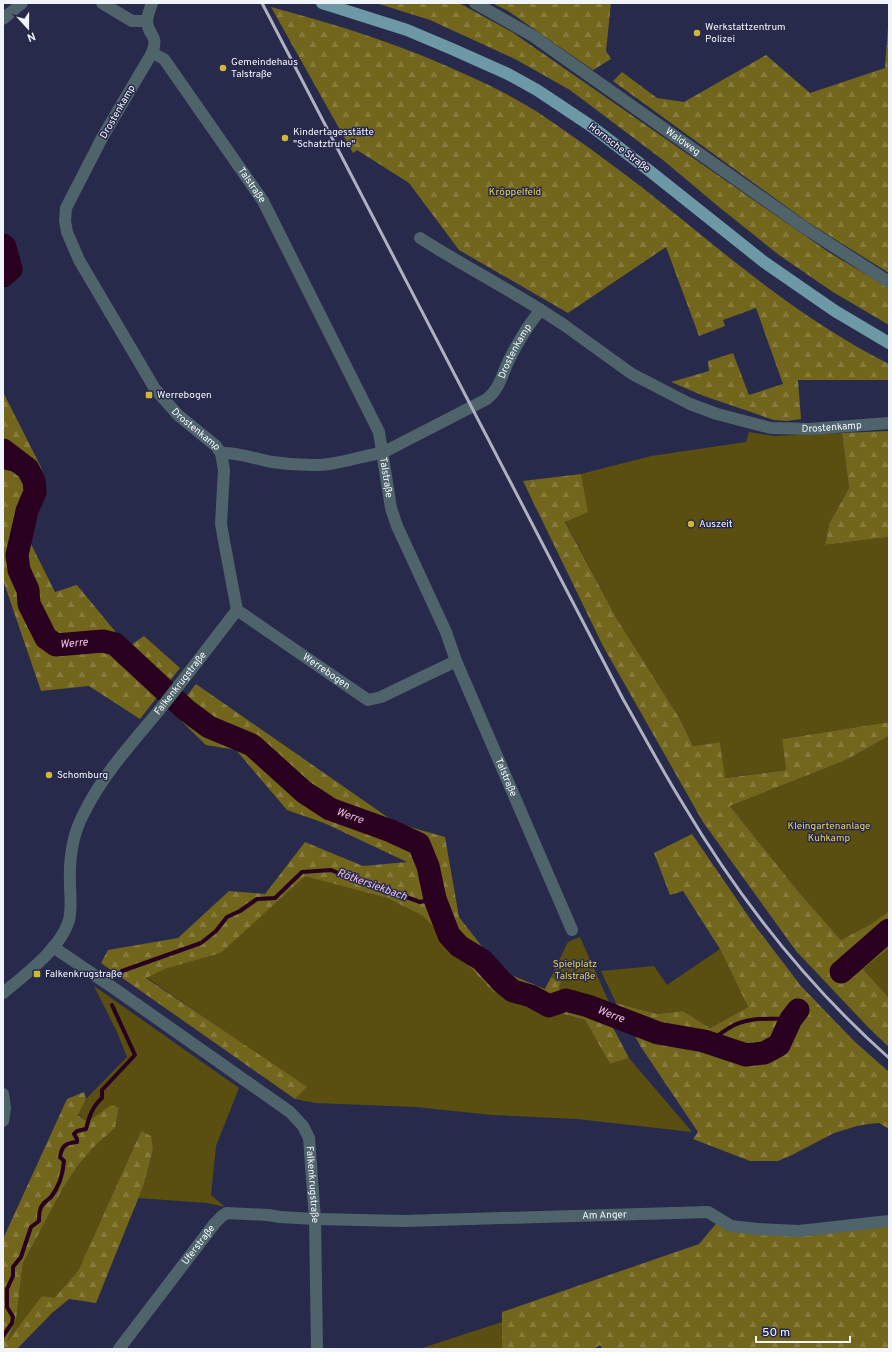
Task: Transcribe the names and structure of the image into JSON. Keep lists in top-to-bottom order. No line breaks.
{"streets":{"main road":["Hornsche Straße"],"street":["Drostenkamp","Waldweg","Talstraße","Werrebogen","Falkenkrugstraße","Am Anger","Uferstraße"]},"crossings":[["Drostenkamp","Talstraße"],["Talstraße","Werrebogen"],["Werrebogen","Falkenkrugstraße"],["Falkenkrugstraße","Am Anger"],["Falkenkrugstraße","Uferstraße"],["Am Anger","Uferstraße"]],"water":["Werre","Rötkersiekbach"],"parks":["Kröppelfeld","Kleingartenanlage Kuhkamp","Spielplatz Talstraße"],"places":{"other":["Werkstattzentrum Polizei","Gemeindehaus Talstraße","Kindertagesstätte \"Schatztruhe\"","Auszeit","Schomburg"],"transit":["Werrebogen","Falkenkrugstraße"]},"scale_bar":"50 m","north":"bottom"}
